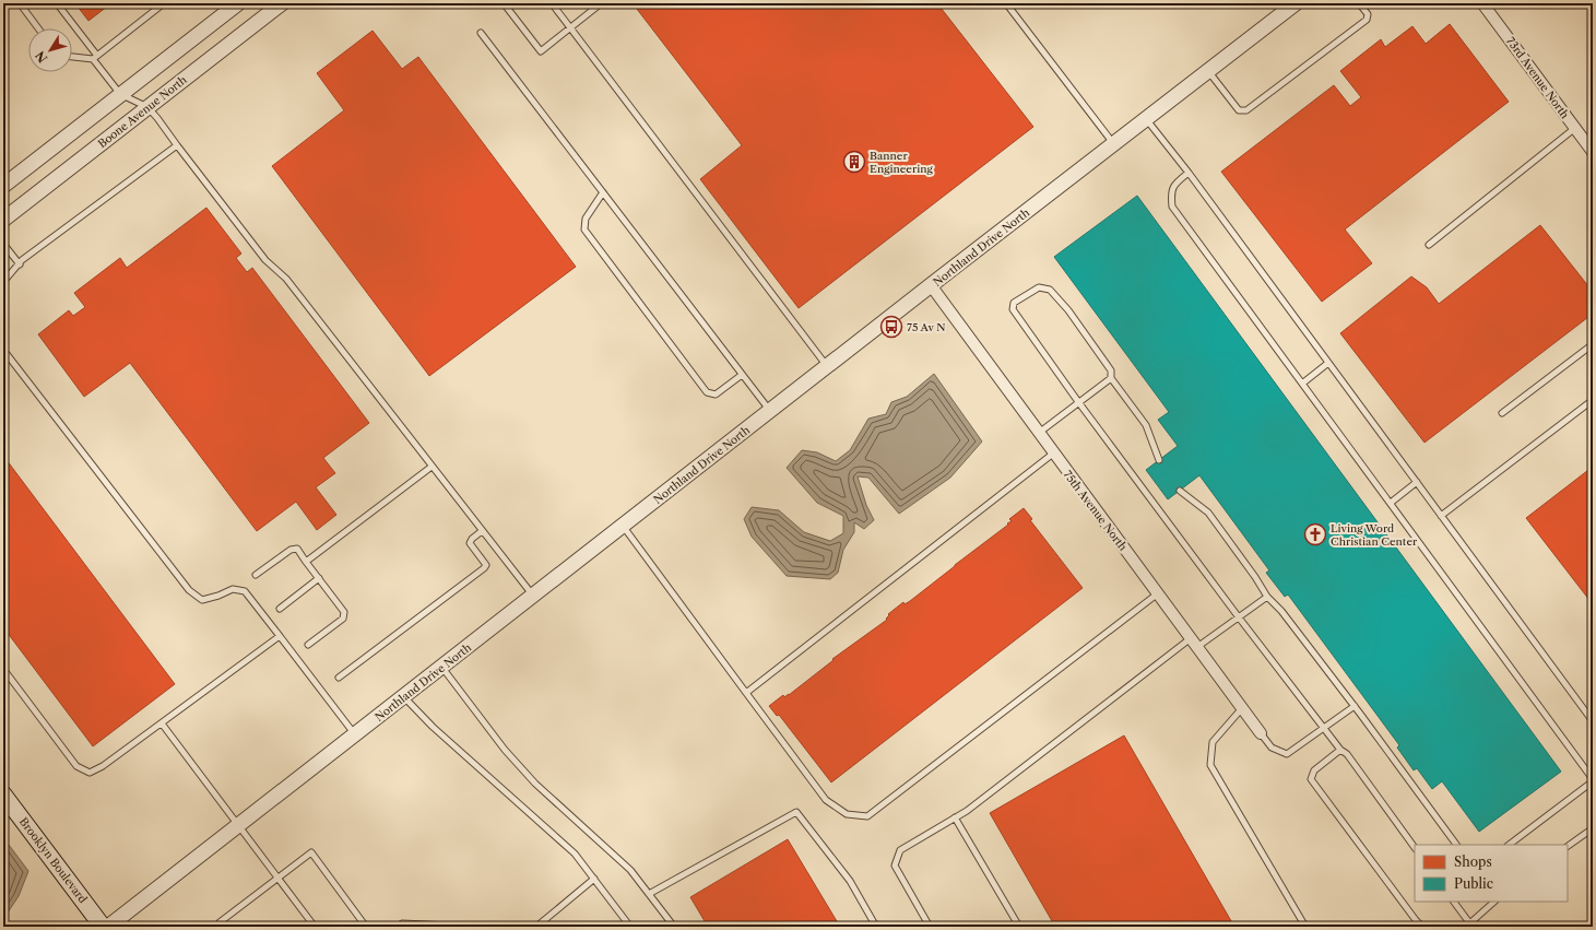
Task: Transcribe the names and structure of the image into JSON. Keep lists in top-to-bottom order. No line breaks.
{"streets":{"main road":["Brooklyn Boulevard"],"street":["73rd Avenue North","Boone Avenue North","Northland Drive North","75th Avenue North"]},"crossings":[["Northland Drive North","75th Avenue North"]],"places":{"building":["Banner Engineering"],"bus stop":["75 Av N"],"church":["Living Word Christian Center"]},"legend":["Shops","Public"],"north":"bottom left"}
